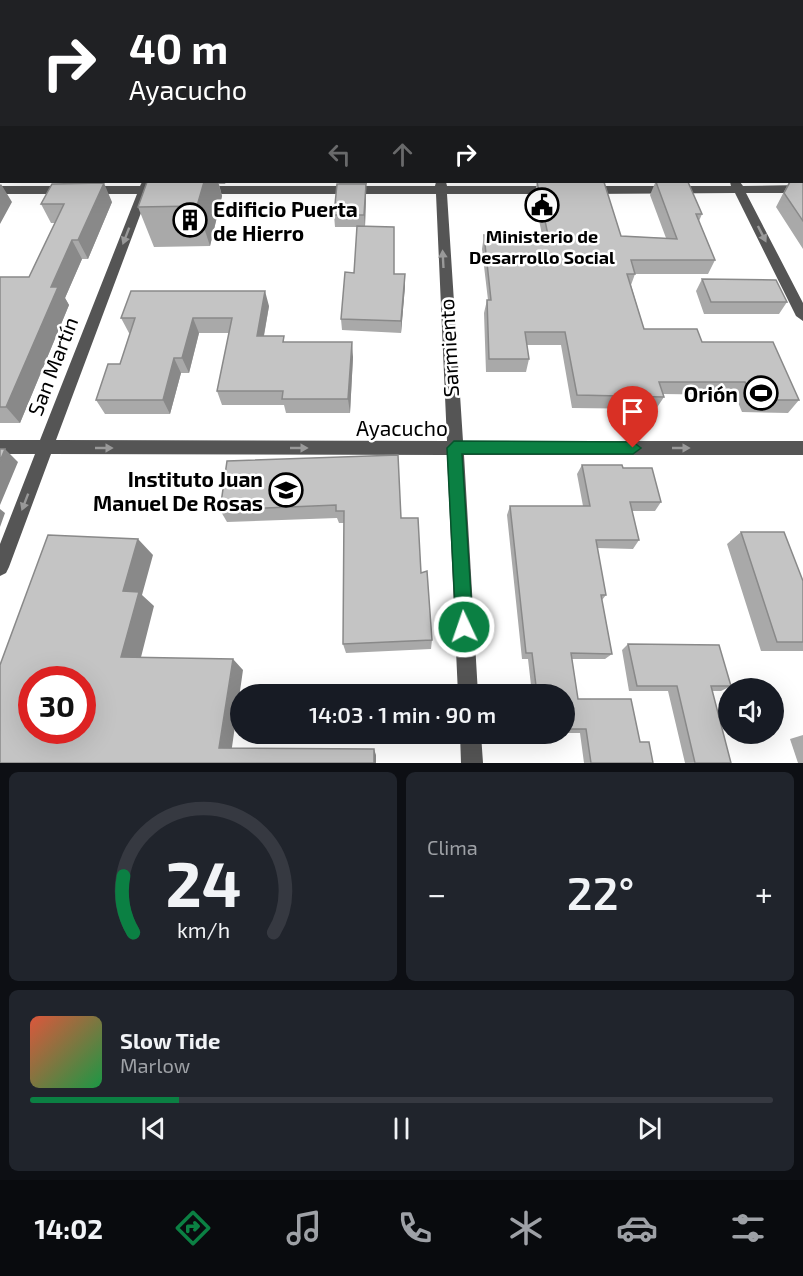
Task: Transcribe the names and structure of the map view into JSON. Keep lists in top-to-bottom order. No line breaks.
{"streets":{"street":["Sarmiento","San Martín","Ayacucho"]},"crossings":[["Sarmiento","Ayacucho"],["San Martín","Ayacucho"]],"one_way":["Sarmiento","San Martín","Ayacucho"],"places":{"public building":["Ministerio de Desarrollo Social"],"building":["Edificio Puerta de Hierro"],"sports":["Orión"],"school or university":["Instituto Juan Manuel De Rosas"]},"page":{"turn":["40 m","Ayacucho"],"limit":"30","trip":"14:03 · 1 min · 90 m","tile":"Clima","heat":["−","22°","+"],"song":["Slow Tide","Marlow"],"tabs":"14:02","gauge":["24","km/h"]}}
